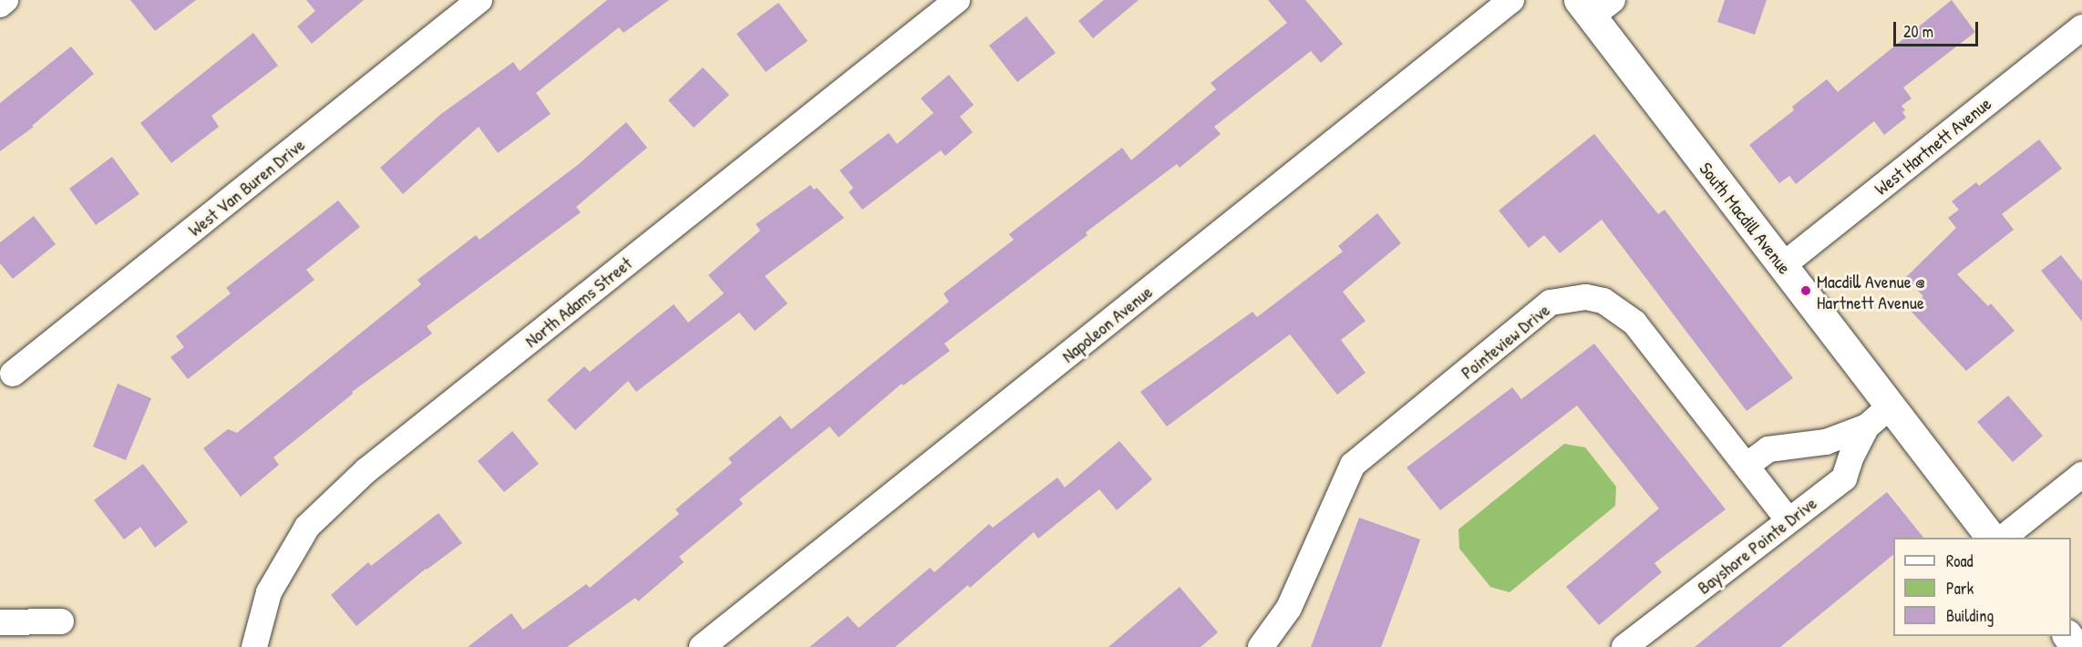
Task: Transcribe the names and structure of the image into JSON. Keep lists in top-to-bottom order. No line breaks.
{"streets":{"street":["West Hartnett Avenue","West Van Buren Drive","South Macdill Avenue","North Adams Street","Napoleon Avenue","Pointeview Drive","Bayshore Pointe Drive"]},"crossings":[["West Hartnett Avenue","South Macdill Avenue"],["South Macdill Avenue","Bayshore Pointe Drive"],["Pointeview Drive","Bayshore Pointe Drive"]],"places":["Macdill Avenue @ Hartnett Avenue"],"legend":["Road","Park","Building"],"scale_bar":"20 m"}
